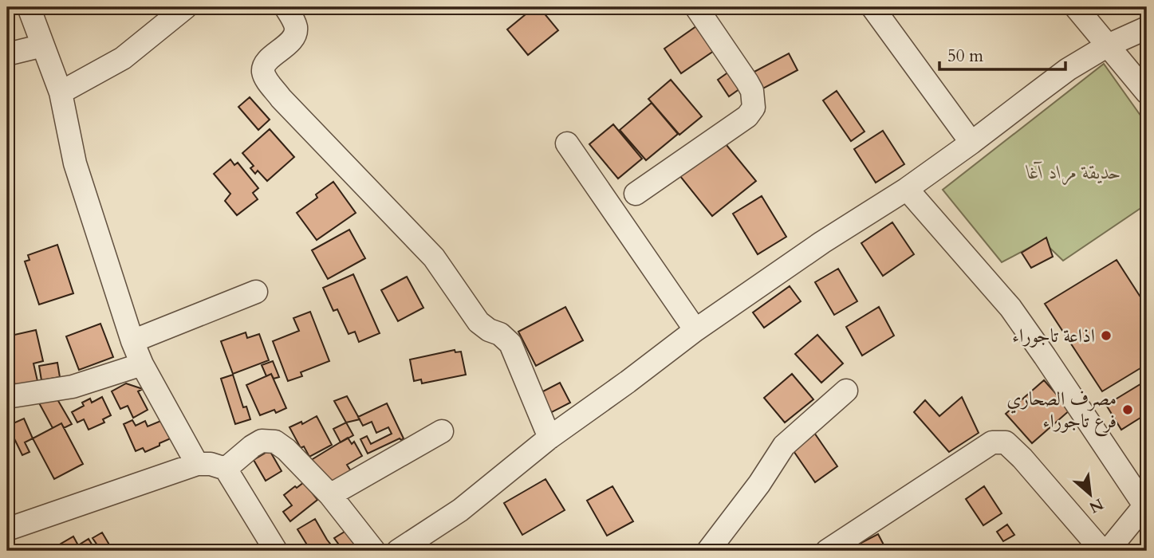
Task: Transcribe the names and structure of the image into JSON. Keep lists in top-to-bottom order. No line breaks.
{"parks":["حديقة مراد آغا"],"places":["اذاعة تاجوراء","مصرف الصحاري فرع تاجوراء"],"scale_bar":"50 m","north":"bottom right"}
